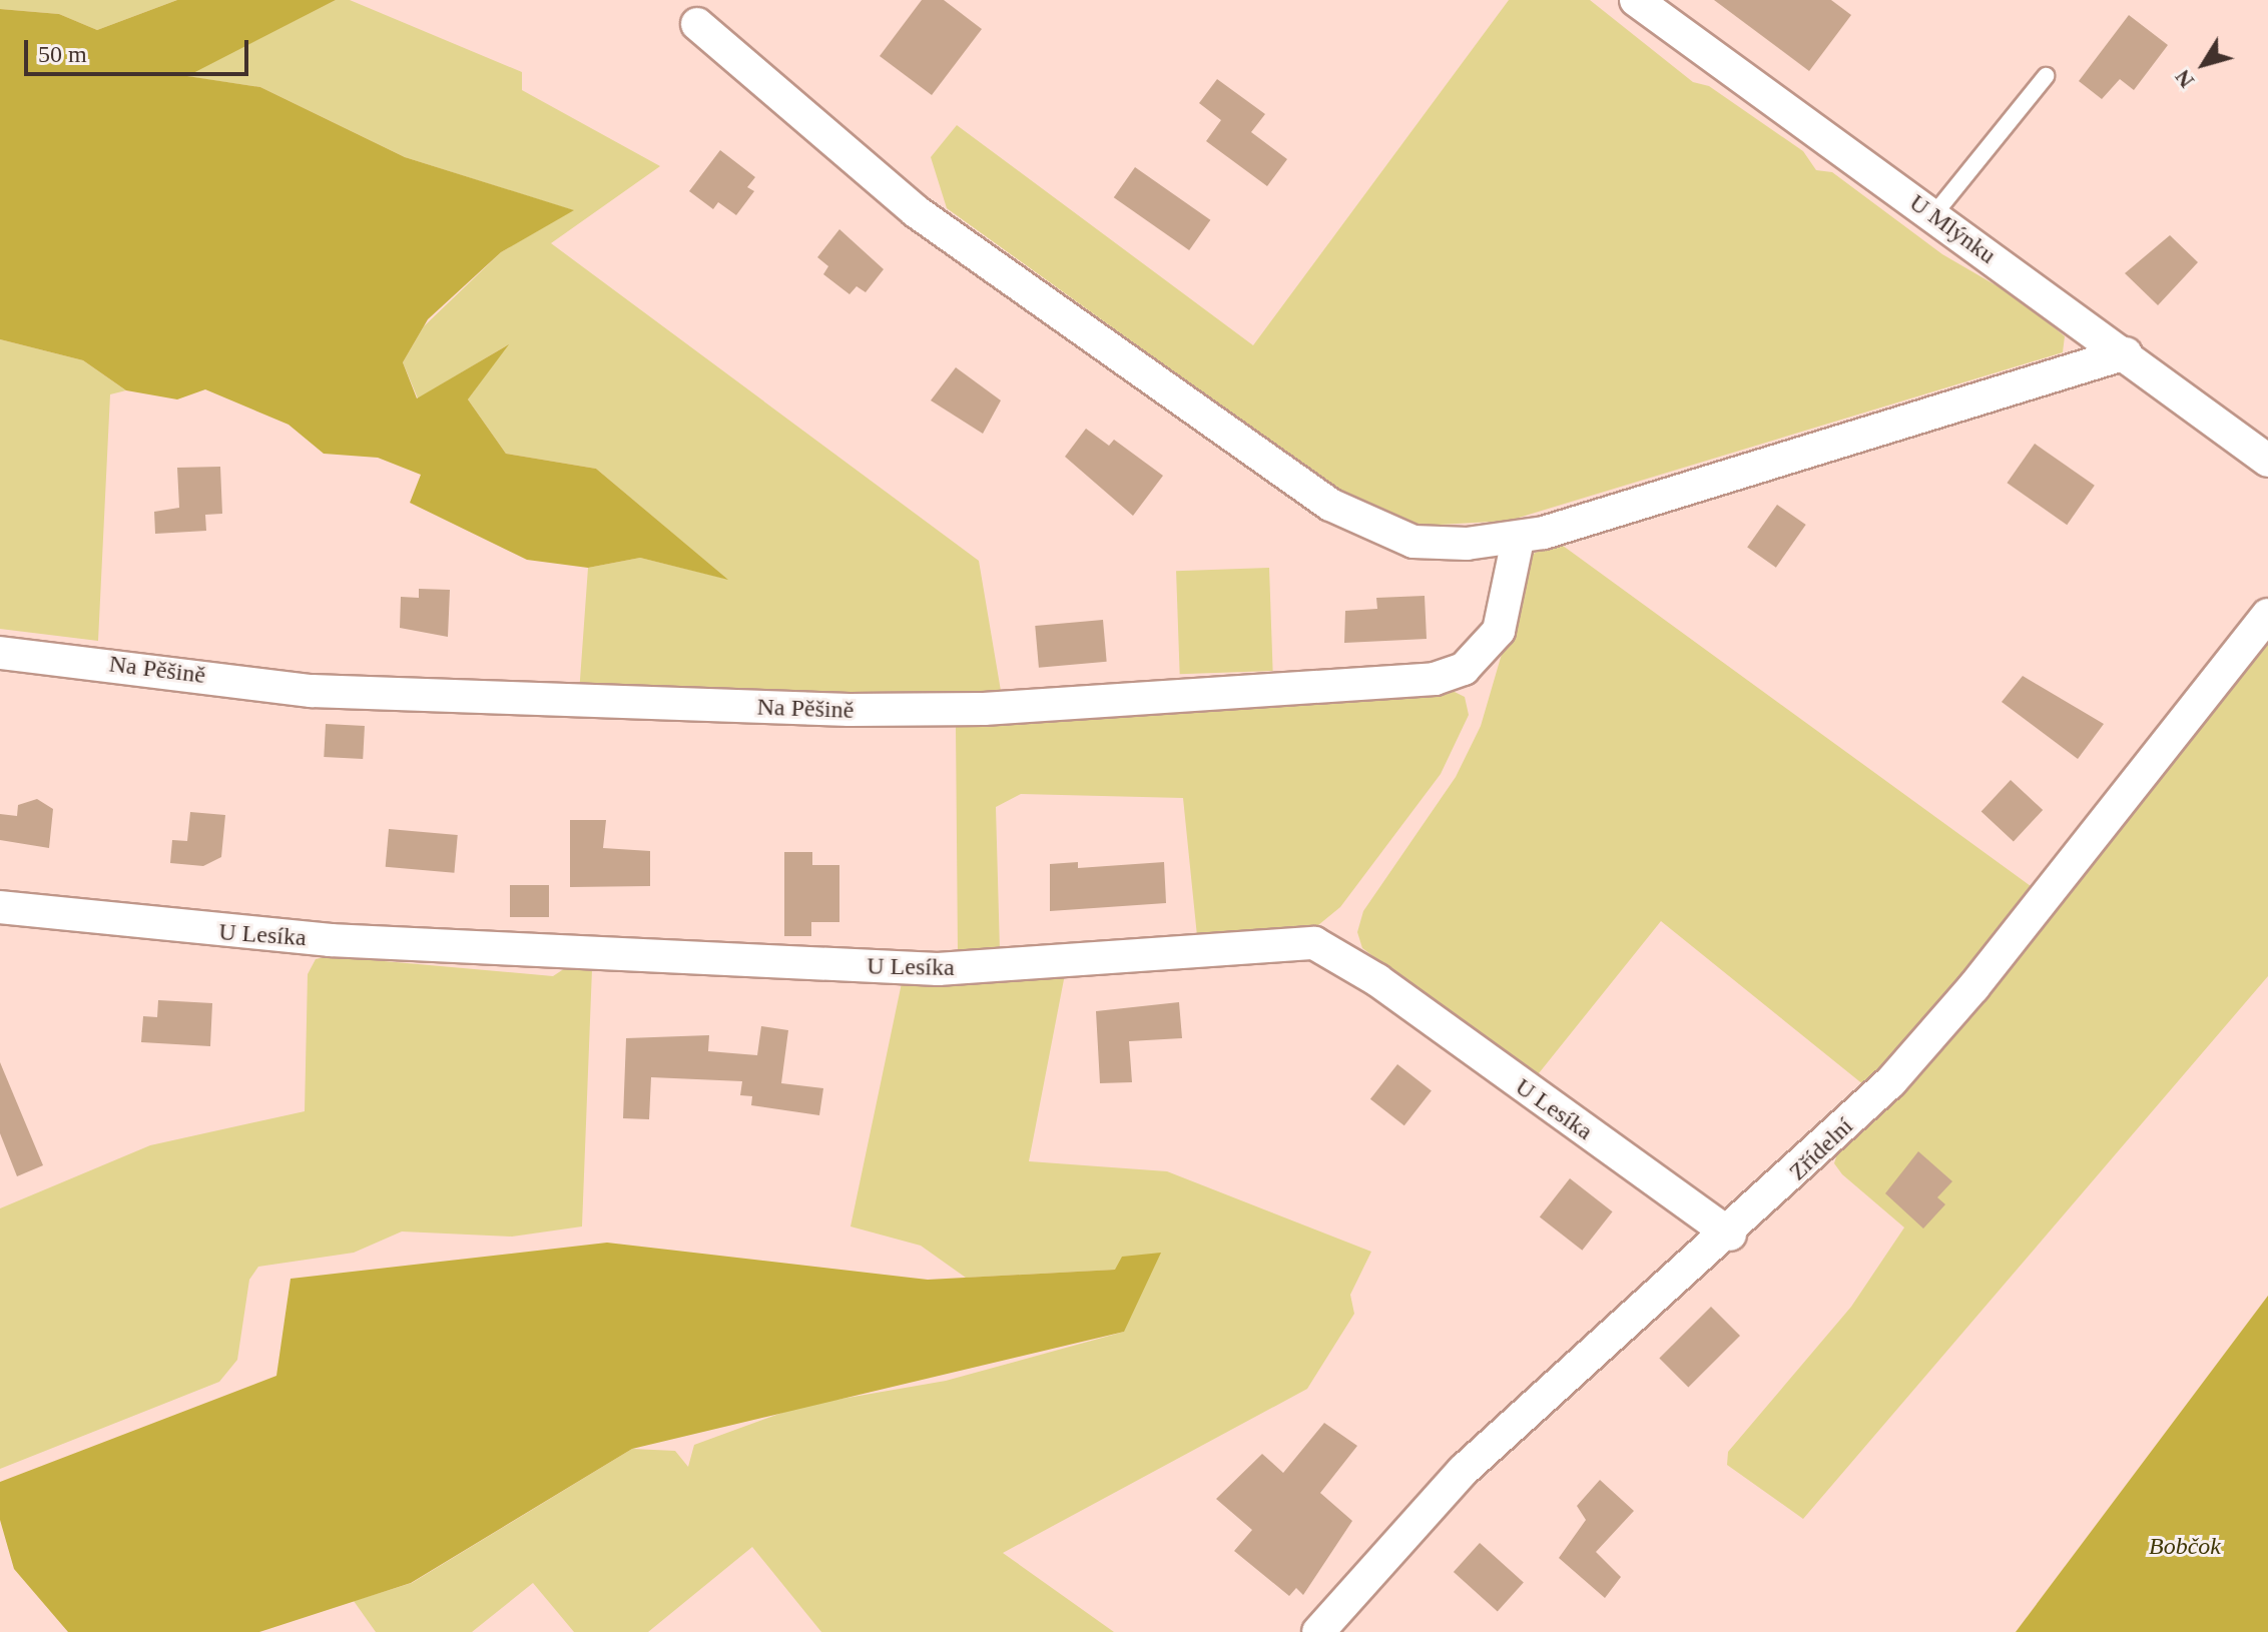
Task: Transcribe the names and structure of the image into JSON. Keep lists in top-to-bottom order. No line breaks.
{"streets":{"street":["U Mlýnku","Na Pěšině","U Lesíka","Zřídelní"]},"crossings":[["U Lesíka","Zřídelní"]],"parks":["Bobčok"],"scale_bar":"50 m","north":"bottom left"}
